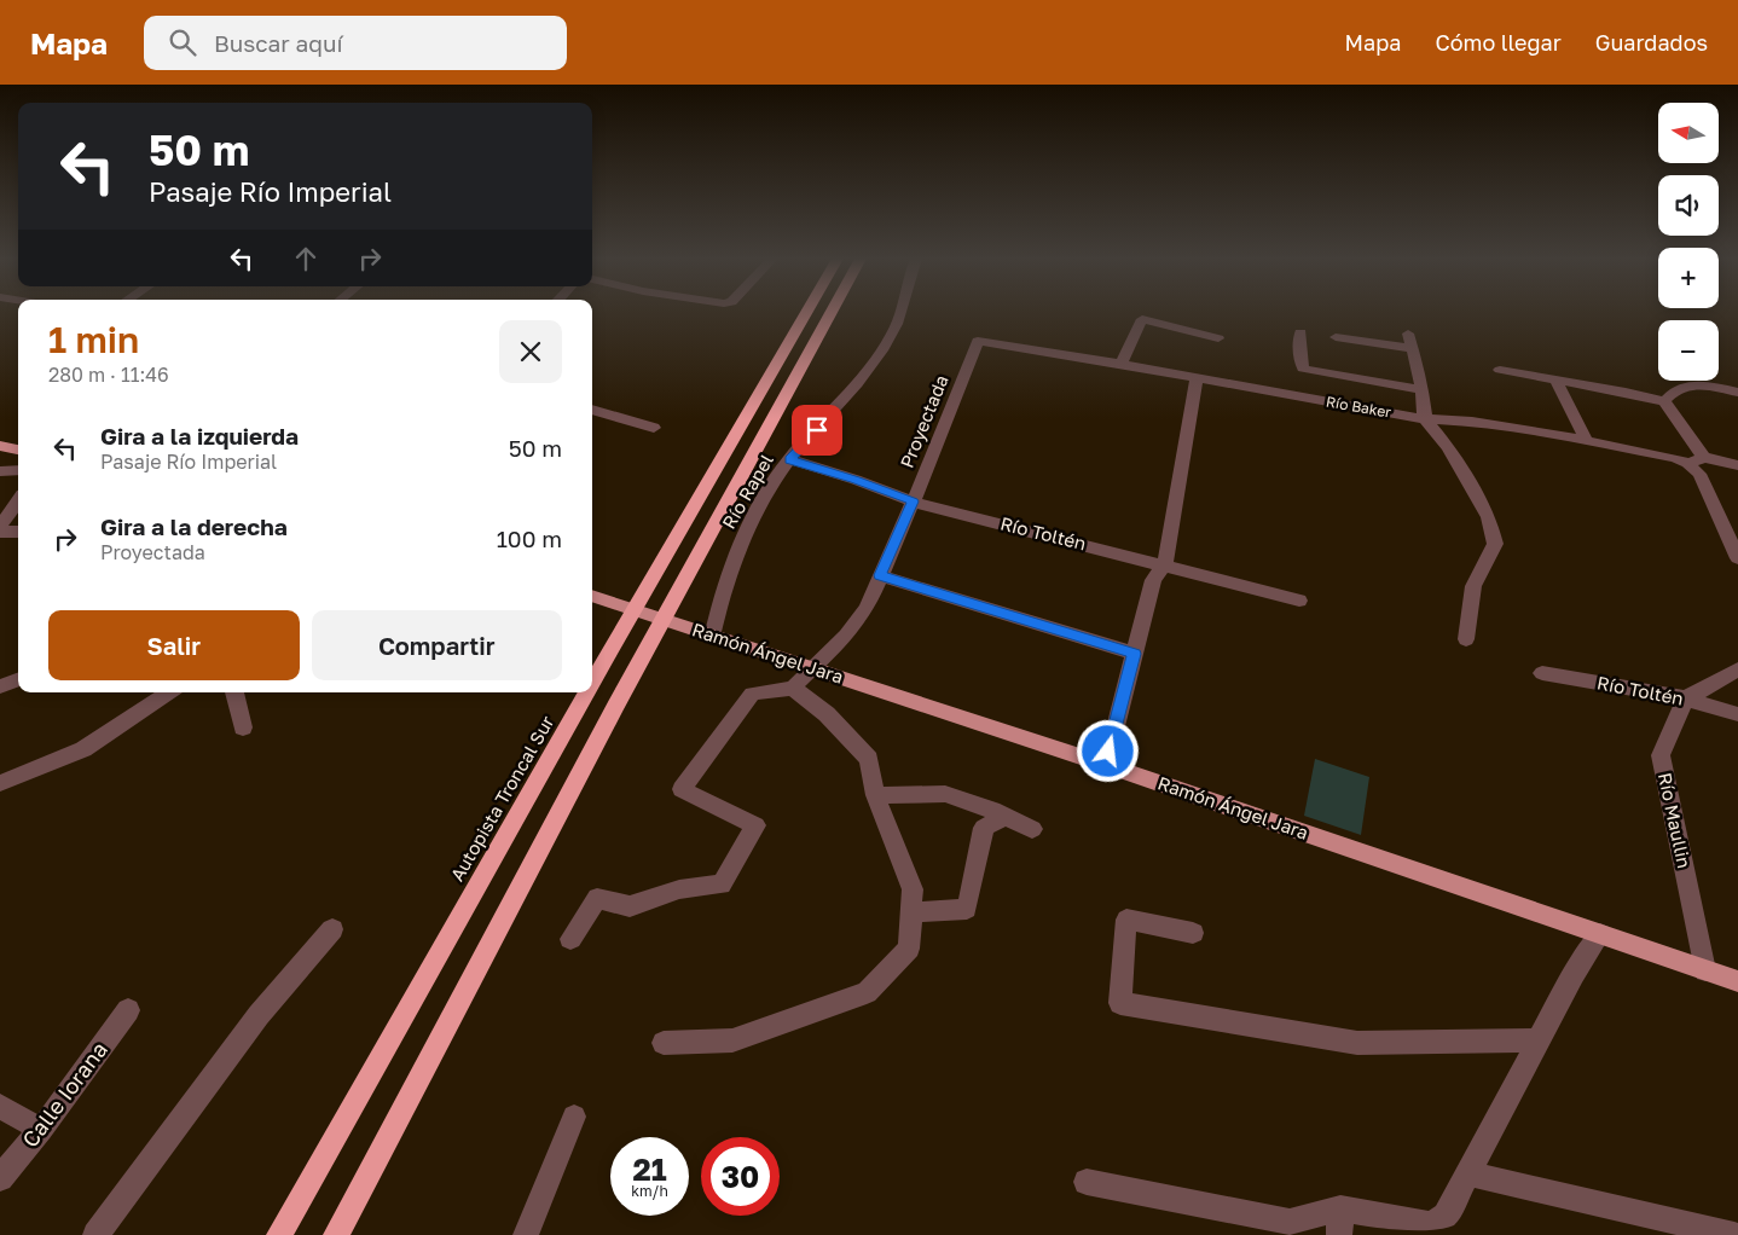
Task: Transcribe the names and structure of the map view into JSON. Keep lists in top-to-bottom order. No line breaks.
{"streets":{"highway":["Autopista Troncal Sur"],"main road":["Ramón Ángel Jara"],"street":["Río Baker","Proyectada","Río Rapel","Río Toltén","Río Maullin","Calle Iorana"]},"crossings":[["Río Baker","Proyectada"],["Proyectada","Río Toltén"],["Proyectada","Ramón Ángel Jara"],["Río Rapel","Río Toltén"],["Río Rapel","Ramón Ángel Jara"],["Río Toltén","Río Maullin"],["Ramón Ángel Jara","Río Maullin"]],"north":"left","page":{"header":"Mapa","search":"Buscar aquí","nav":["Mapa","Cómo llegar","Guardados"],"map_buttons":["+","−"],"turn":["50 m","Pasaje Río Imperial"],"heading":["1 min","280 m · 11:46"],"list":[{"name":"Gira a la izquierda","note":"Pasaje Río Imperial","value":"50 m"},{"name":"Gira a la derecha","note":"Proyectada","value":"100 m"}],"buttons":["Salir","Compartir"],"speed":"21 km/h","limit":"30"}}
